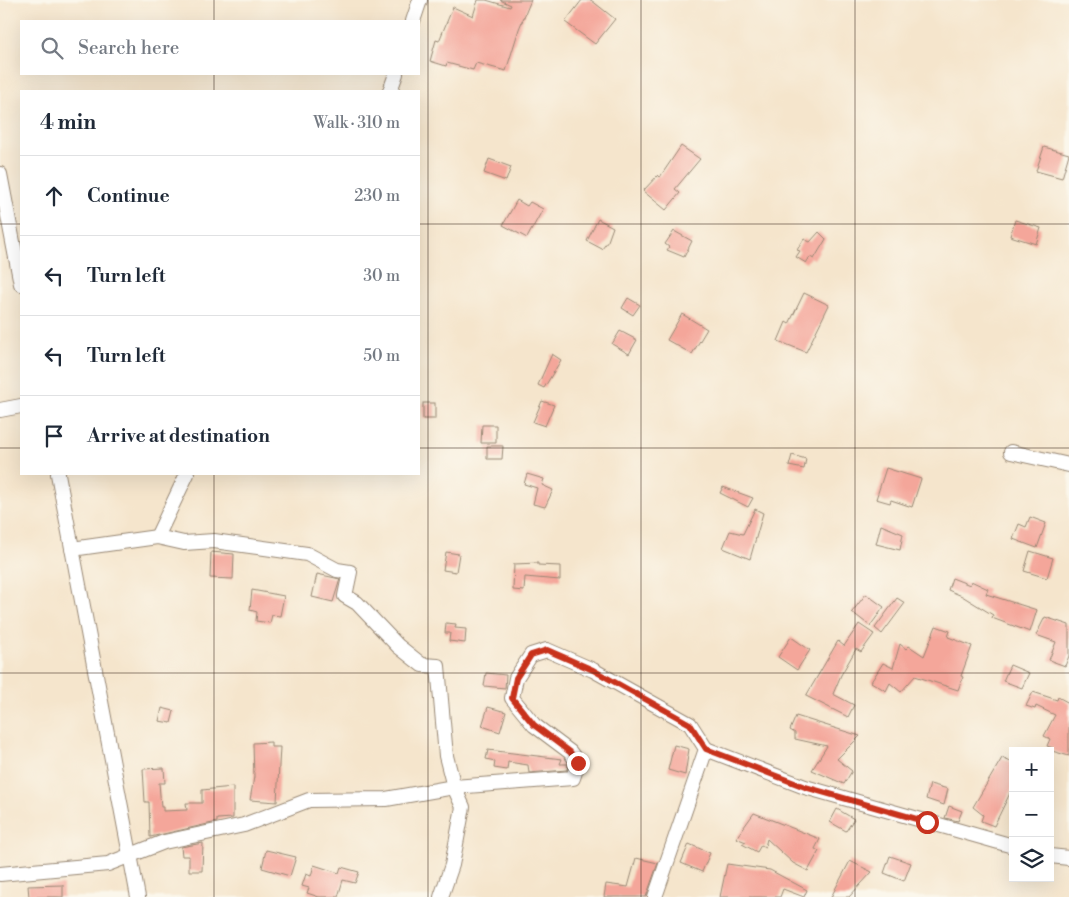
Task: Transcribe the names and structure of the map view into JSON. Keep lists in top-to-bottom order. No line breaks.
{"page":{"search":"Search here","heading":["4 min","Walk · 310 m"],"list":[["Continue","230 m"],["Turn left","30 m"],["Turn left","50 m"],"Arrive at destination"],"map_buttons":["+","−"]}}
